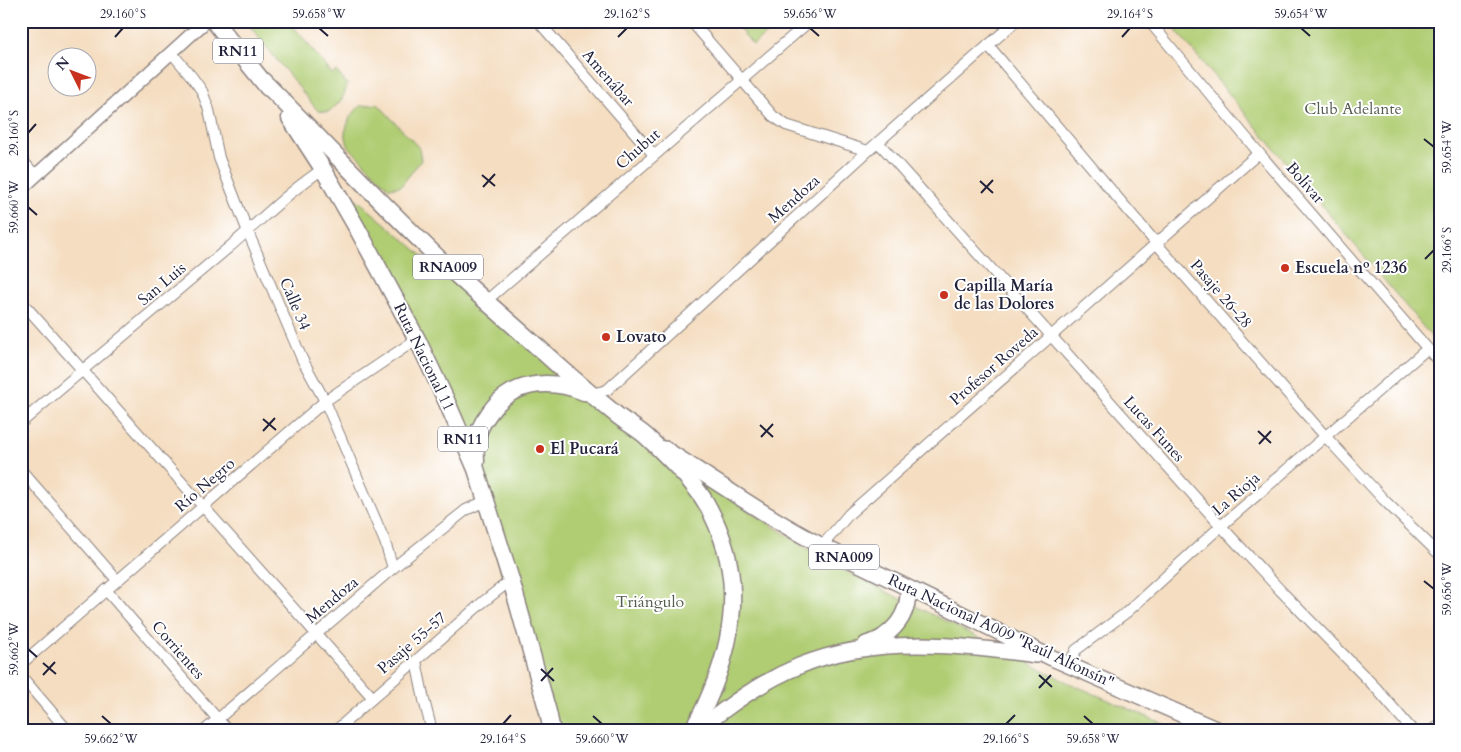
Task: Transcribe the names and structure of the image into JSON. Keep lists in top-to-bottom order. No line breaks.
{"streets":{"highway":["RN11","RNA009","Ruta Nacional 11","Ruta Nacional A009 \"Raúl Alfonsín\""],"street":["Amenábar","Chubut","Bolívar","Mendoza","San Luis","Pasaje 26-28","Calle 34","Profesor Roveda","Lucas Funes","Río Negro","La Rioja","Pasaje 55-57","Corrientes"]},"crossings":[["Amenábar","Chubut"],["Chubut","Ruta Nacional A009 \"Raúl Alfonsín\""],["Bolívar","Profesor Roveda"],["Bolívar","La Rioja"],["Mendoza","RNA009"],["Mendoza","Pasaje 26-28"],["Mendoza","Calle 34"],["Mendoza","Ruta Nacional 11"],["Mendoza","Lucas Funes"],["Mendoza","Ruta Nacional A009 \"Raúl Alfonsín\""],["Mendoza","Corrientes"],["RNA009","Ruta Nacional 11"],["RNA009","Ruta Nacional A009 \"Raúl Alfonsín\""],["San Luis","Calle 34"],["San Luis","Ruta Nacional 11"],["Pasaje 26-28","Profesor Roveda"],["Pasaje 26-28","La Rioja"],["Calle 34","Río Negro"],["Ruta Nacional 11","Río Negro"],["Ruta Nacional 11","Ruta Nacional A009 \"Raúl Alfonsín\""],["Ruta Nacional 11","Pasaje 55-57"],["Profesor Roveda","Lucas Funes"],["Profesor Roveda","Ruta Nacional A009 \"Raúl Alfonsín\""],["Lucas Funes","La Rioja"],["Río Negro","Corrientes"],["La Rioja","Ruta Nacional A009 \"Raúl Alfonsín\""]],"parks":["Club Adelante","Triángulo"],"places":["Escuela nº 1236","Capilla María de las Dolores","Lovato","El Pucará"],"north":"top left","coordinates":["29.160°S","59.658°W","29.162°S","59.656°W","29.164°S","59.654°W","59.660°W","29.166°S","59.662°W"]}
